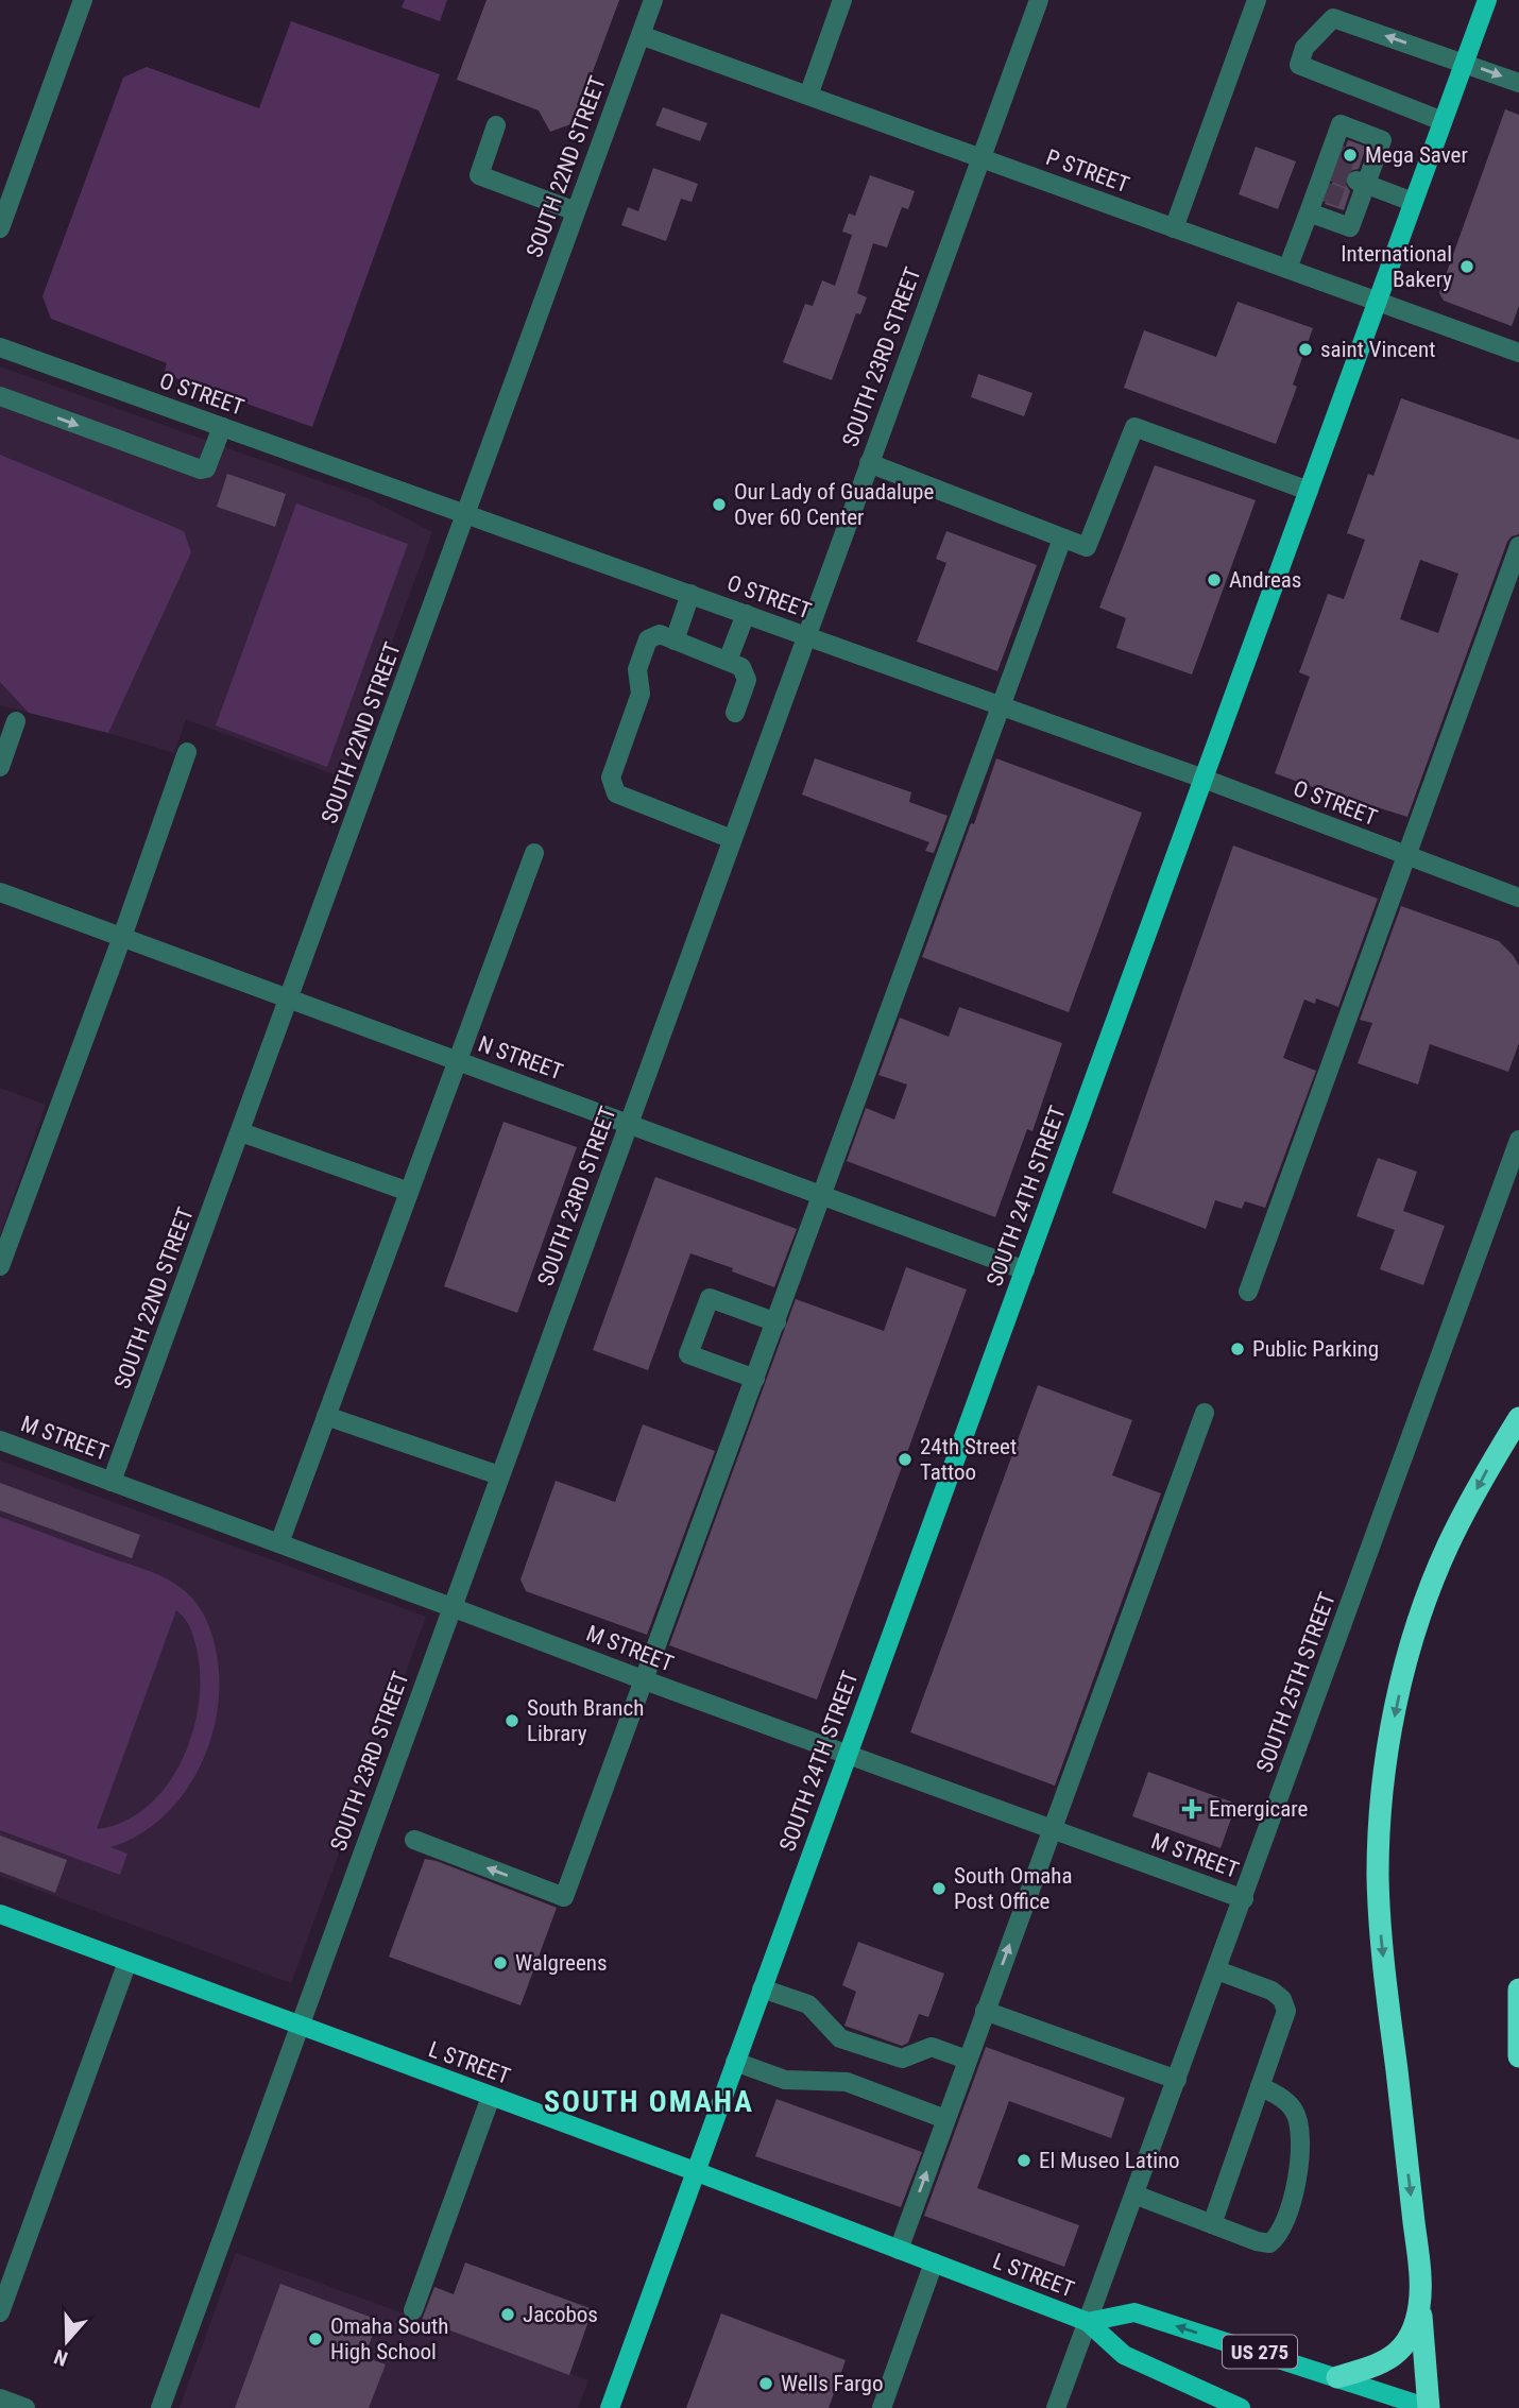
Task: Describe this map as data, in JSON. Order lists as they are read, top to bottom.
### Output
{
  "streets": {
    "main road": ["SOUTH 24TH STREET", "L STREET", "US 275"],
    "street": [
      "SOUTH 22ND STREET",
      "P STREET",
      "SOUTH 23RD STREET",
      "O STREET",
      "N STREET",
      "M STREET",
      "SOUTH 25TH STREET"
    ]
  },
  "crossings": [
    ["SOUTH 22ND STREET", "P STREET"],
    ["SOUTH 22ND STREET", "O STREET"],
    ["SOUTH 22ND STREET", "N STREET"],
    ["SOUTH 22ND STREET", "M STREET"],
    ["P STREET", "SOUTH 23RD STREET"],
    ["P STREET", "SOUTH 24TH STREET"],
    ["SOUTH 23RD STREET", "O STREET"],
    ["SOUTH 23RD STREET", "N STREET"],
    ["SOUTH 23RD STREET", "M STREET"],
    ["SOUTH 23RD STREET", "L STREET"],
    ["O STREET", "SOUTH 24TH STREET"],
    ["N STREET", "SOUTH 24TH STREET"],
    ["SOUTH 24TH STREET", "M STREET"],
    ["SOUTH 24TH STREET", "L STREET"],
    ["M STREET", "SOUTH 25TH STREET"],
    ["SOUTH 25TH STREET", "L STREET"]
  ],
  "districts": ["SOUTH OMAHA"],
  "places": {
    "other": [
      "Mega Saver",
      "International Bakery",
      "saint Vincent",
      "Our Lady of Guadalupe Over 60 Center",
      "Andreas",
      "Public Parking",
      "24th Street Tattoo",
      "South Branch Library",
      "South Omaha Post Office",
      "Walgreens",
      "El Museo Latino",
      "Jacobos",
      "Omaha South High School",
      "Wells Fargo"
    ],
    "health": ["Emergicare"]
  },
  "north": "bottom"
}
